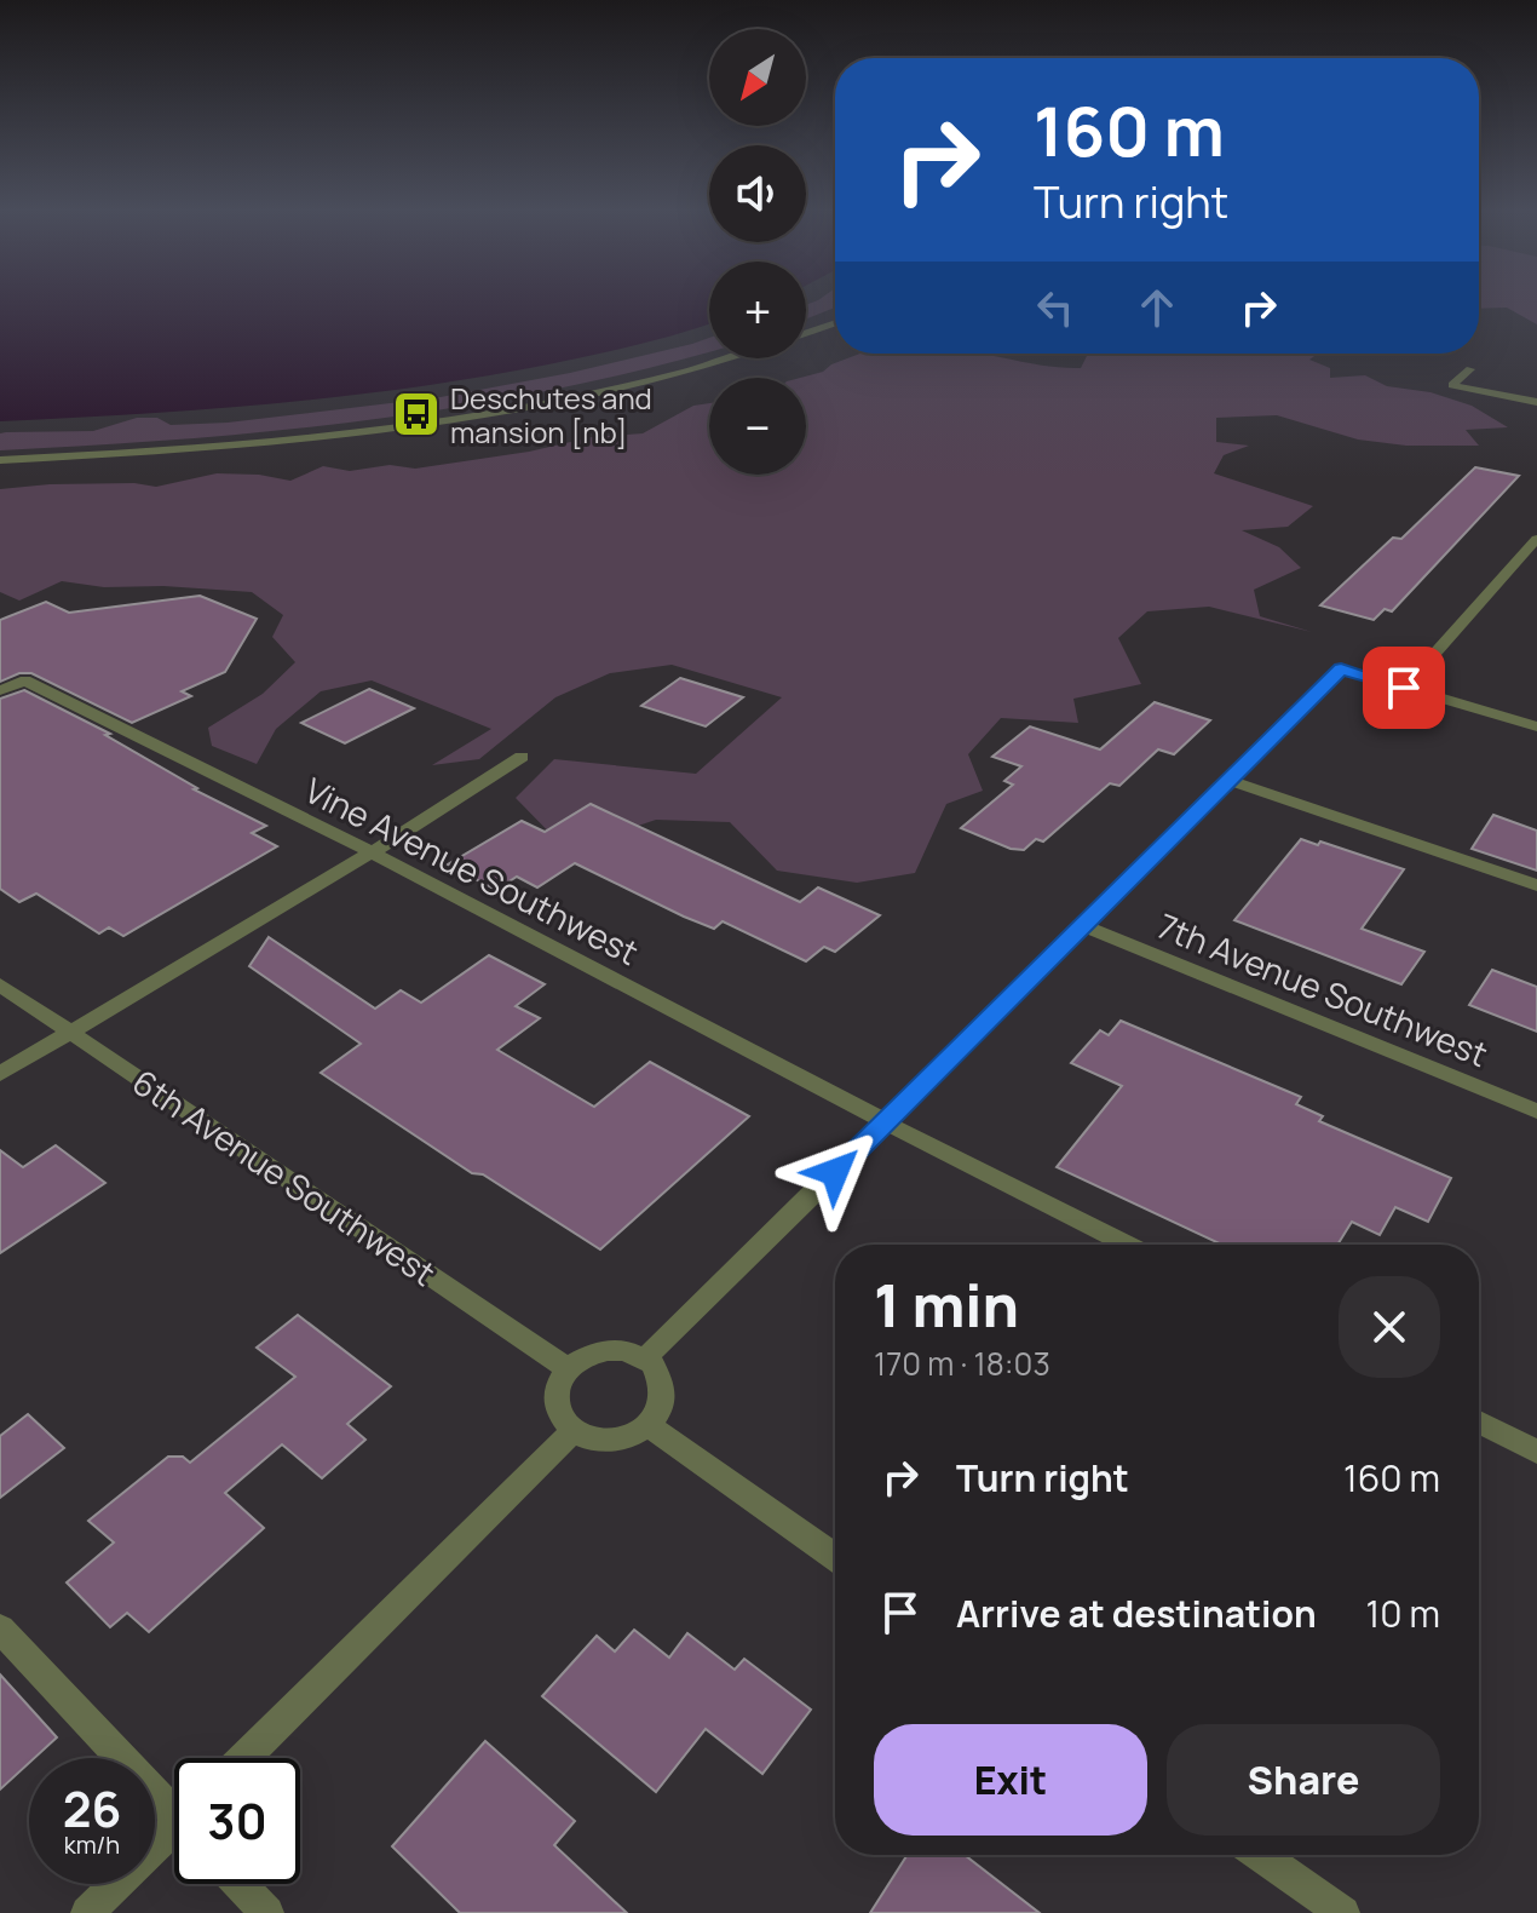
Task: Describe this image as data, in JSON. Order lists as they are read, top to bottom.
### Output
{
  "streets": {
    "street": ["Vine Avenue Southwest", "7th Avenue Southwest", "6th Avenue Southwest"]
  },
  "places": {
    "bus stop": ["Deschutes and mansion [nb]"]
  },
  "north": "bottom left",
  "page": {
    "map_buttons": ["+", "−"],
    "turn": ["160 m", "Turn right"],
    "heading": ["1 min", "170 m · 18:03"],
    "list": [
      {
        "name": "Turn right",
        "value": "160 m"
      },
      {
        "name": "Arrive at destination",
        "value": "10 m"
      }
    ],
    "buttons": ["Exit", "Share"],
    "speed": "26 km/h",
    "limit": "30"
  }
}
